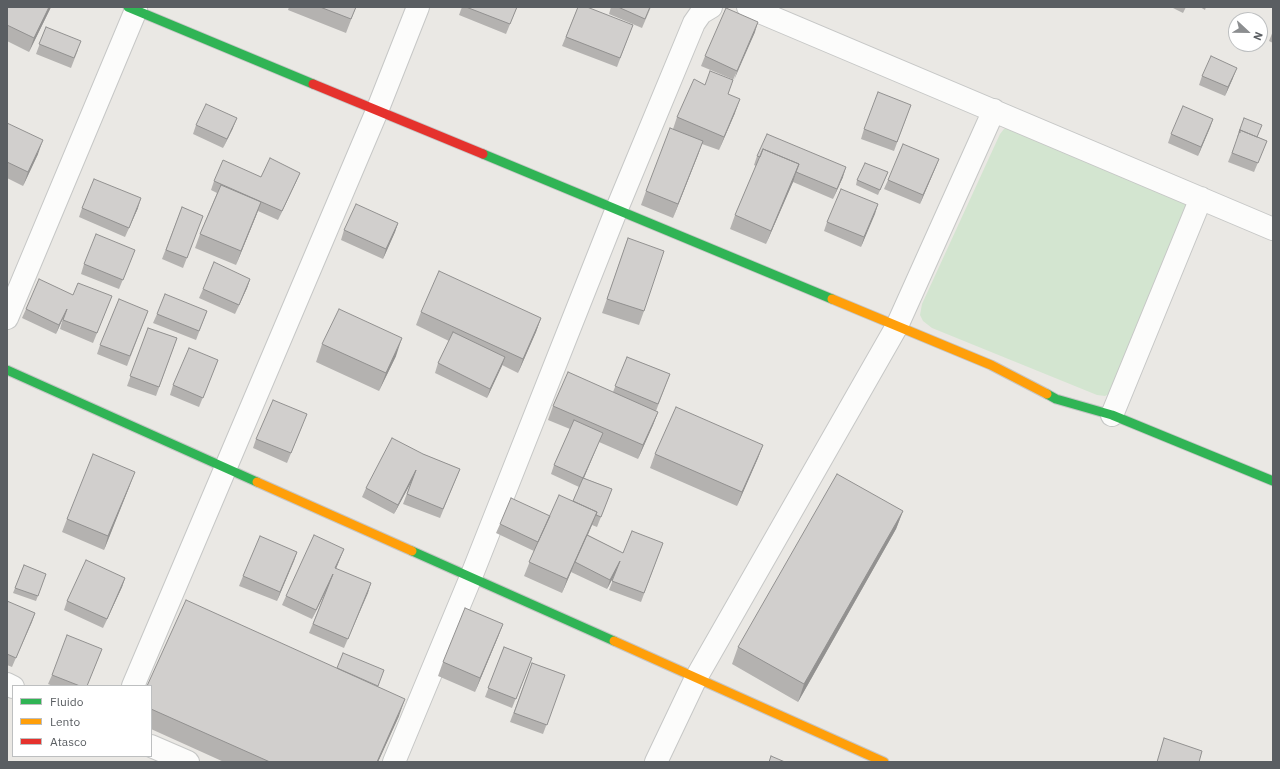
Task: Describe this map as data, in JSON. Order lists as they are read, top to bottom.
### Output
{
  "legend": ["Fluido", "Lento", "Atasco"],
  "north": "right"
}
